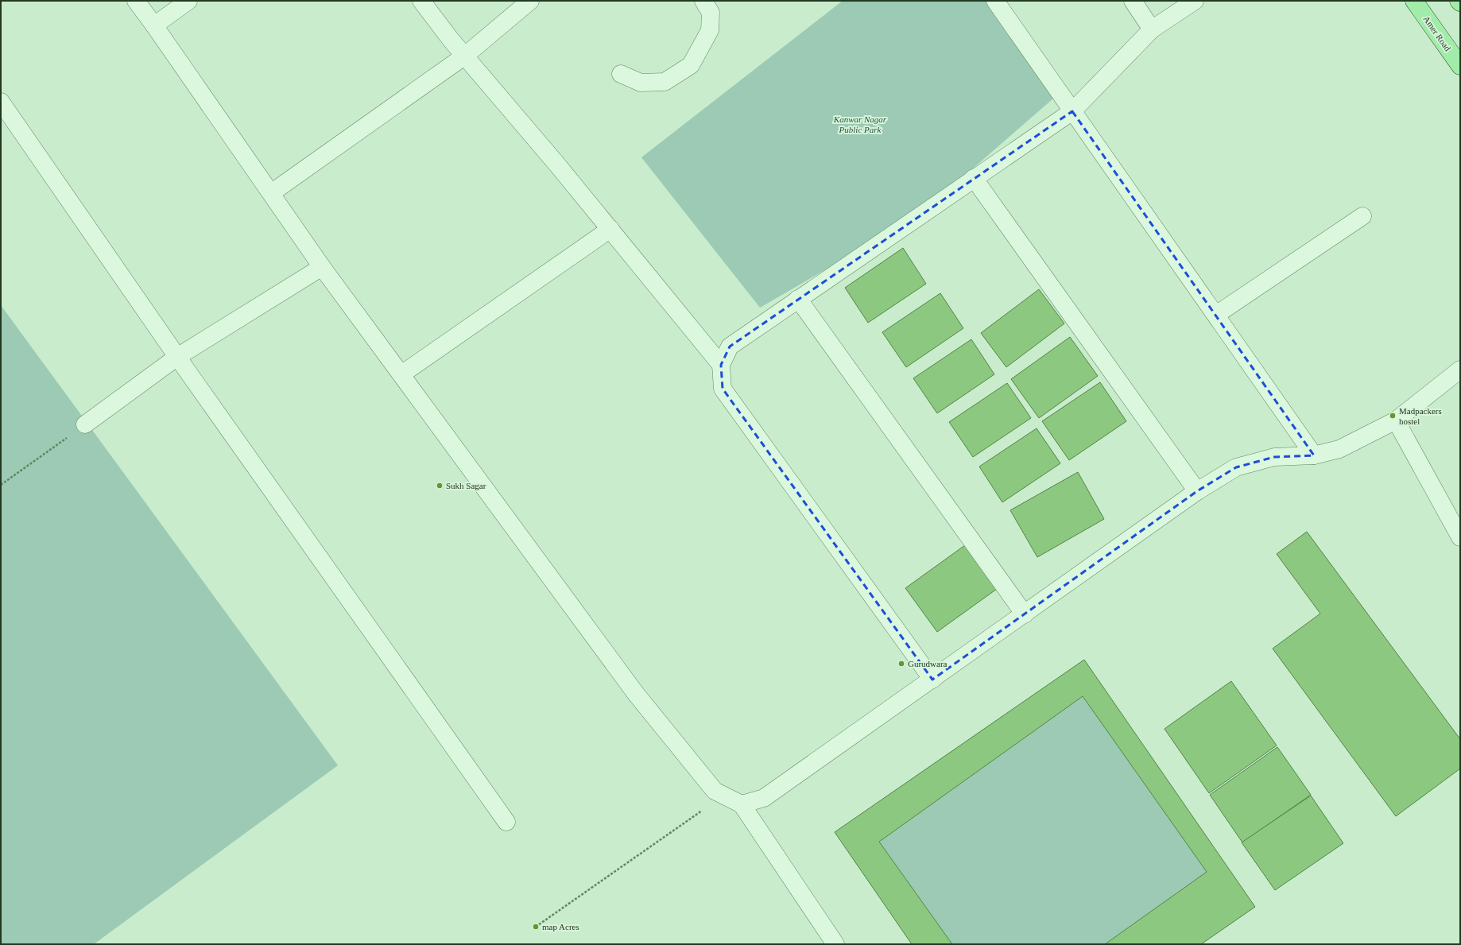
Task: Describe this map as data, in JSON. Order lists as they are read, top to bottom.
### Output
{
  "streets": {
    "main road": ["Amer Road"]
  },
  "parks": ["Kanwar Nagar Public Park"],
  "places": [
    "Madpackers hostel",
    "Sukh Sagar",
    "Gurudwara",
    "map Acres"
  ]
}
